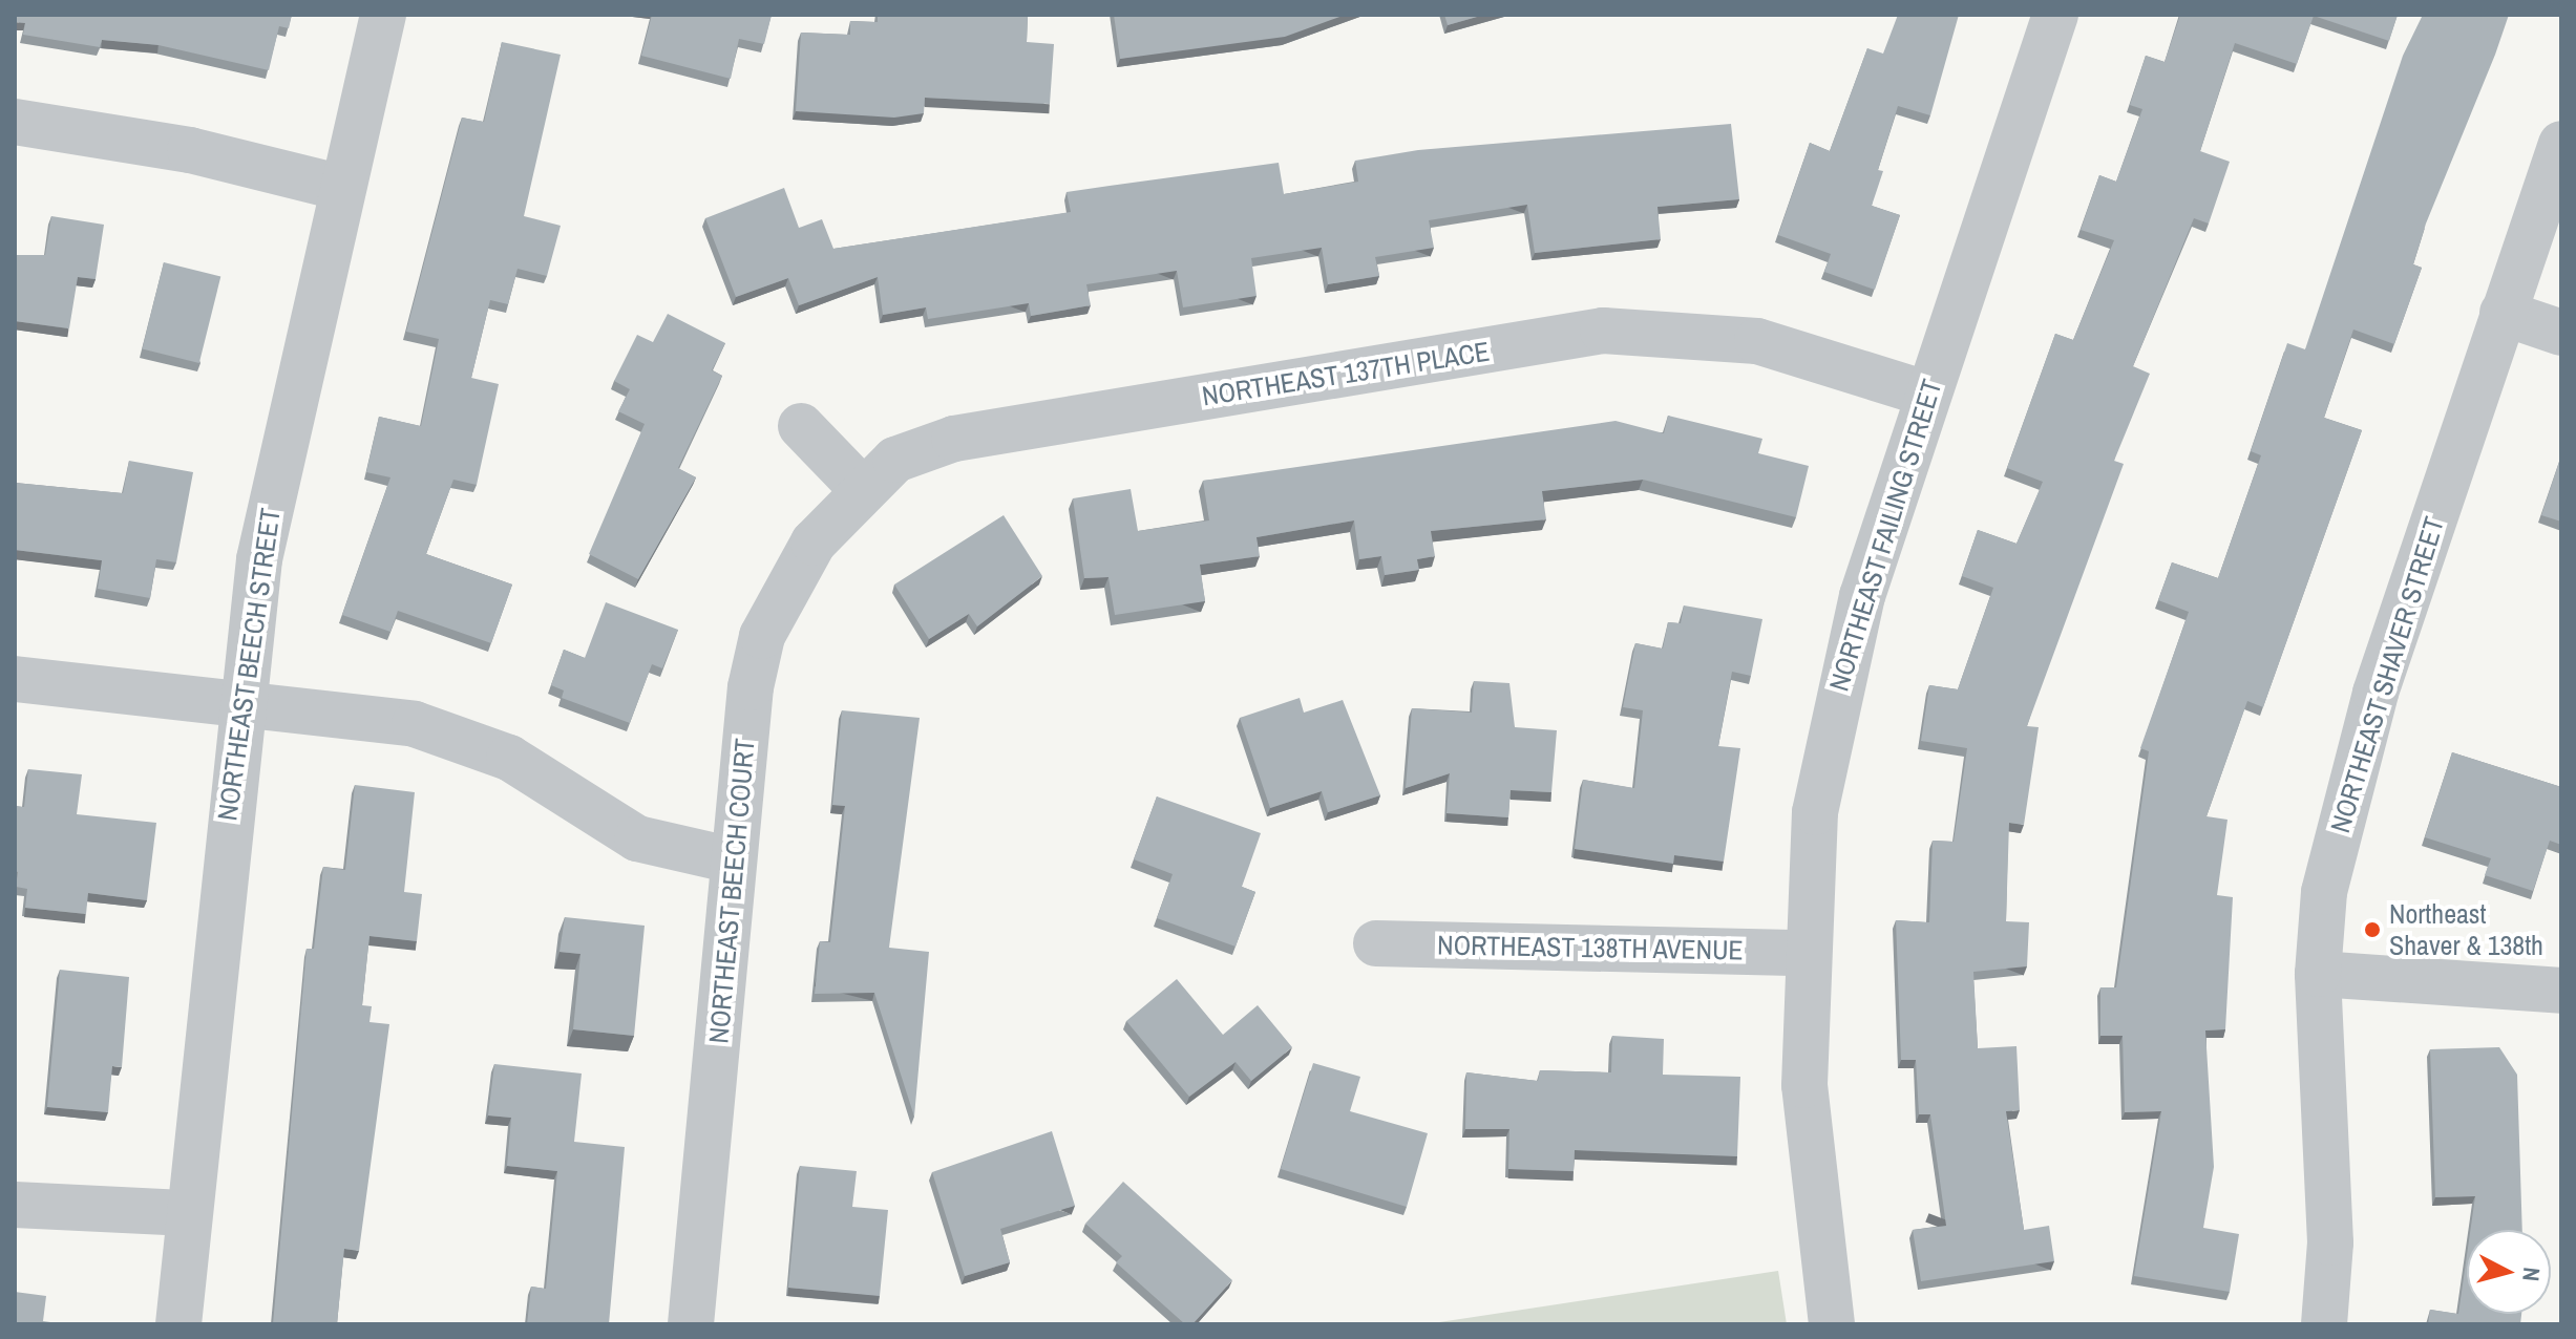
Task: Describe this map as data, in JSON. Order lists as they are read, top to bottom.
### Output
{
  "streets": {
    "street": [
      "NORTHEAST 137TH PLACE",
      "NORTHEAST FAILING STREET",
      "NORTHEAST BEECH STREET",
      "NORTHEAST SHAVER STREET",
      "NORTHEAST BEECH COURT",
      "NORTHEAST 138TH AVENUE"
    ]
  },
  "crossings": [
    ["NORTHEAST 137TH PLACE", "NORTHEAST FAILING STREET"],
    ["NORTHEAST 137TH PLACE", "NORTHEAST BEECH COURT"],
    ["NORTHEAST FAILING STREET", "NORTHEAST 138TH AVENUE"]
  ],
  "places": ["Northeast Shaver & 138th"],
  "north": "right"
}
